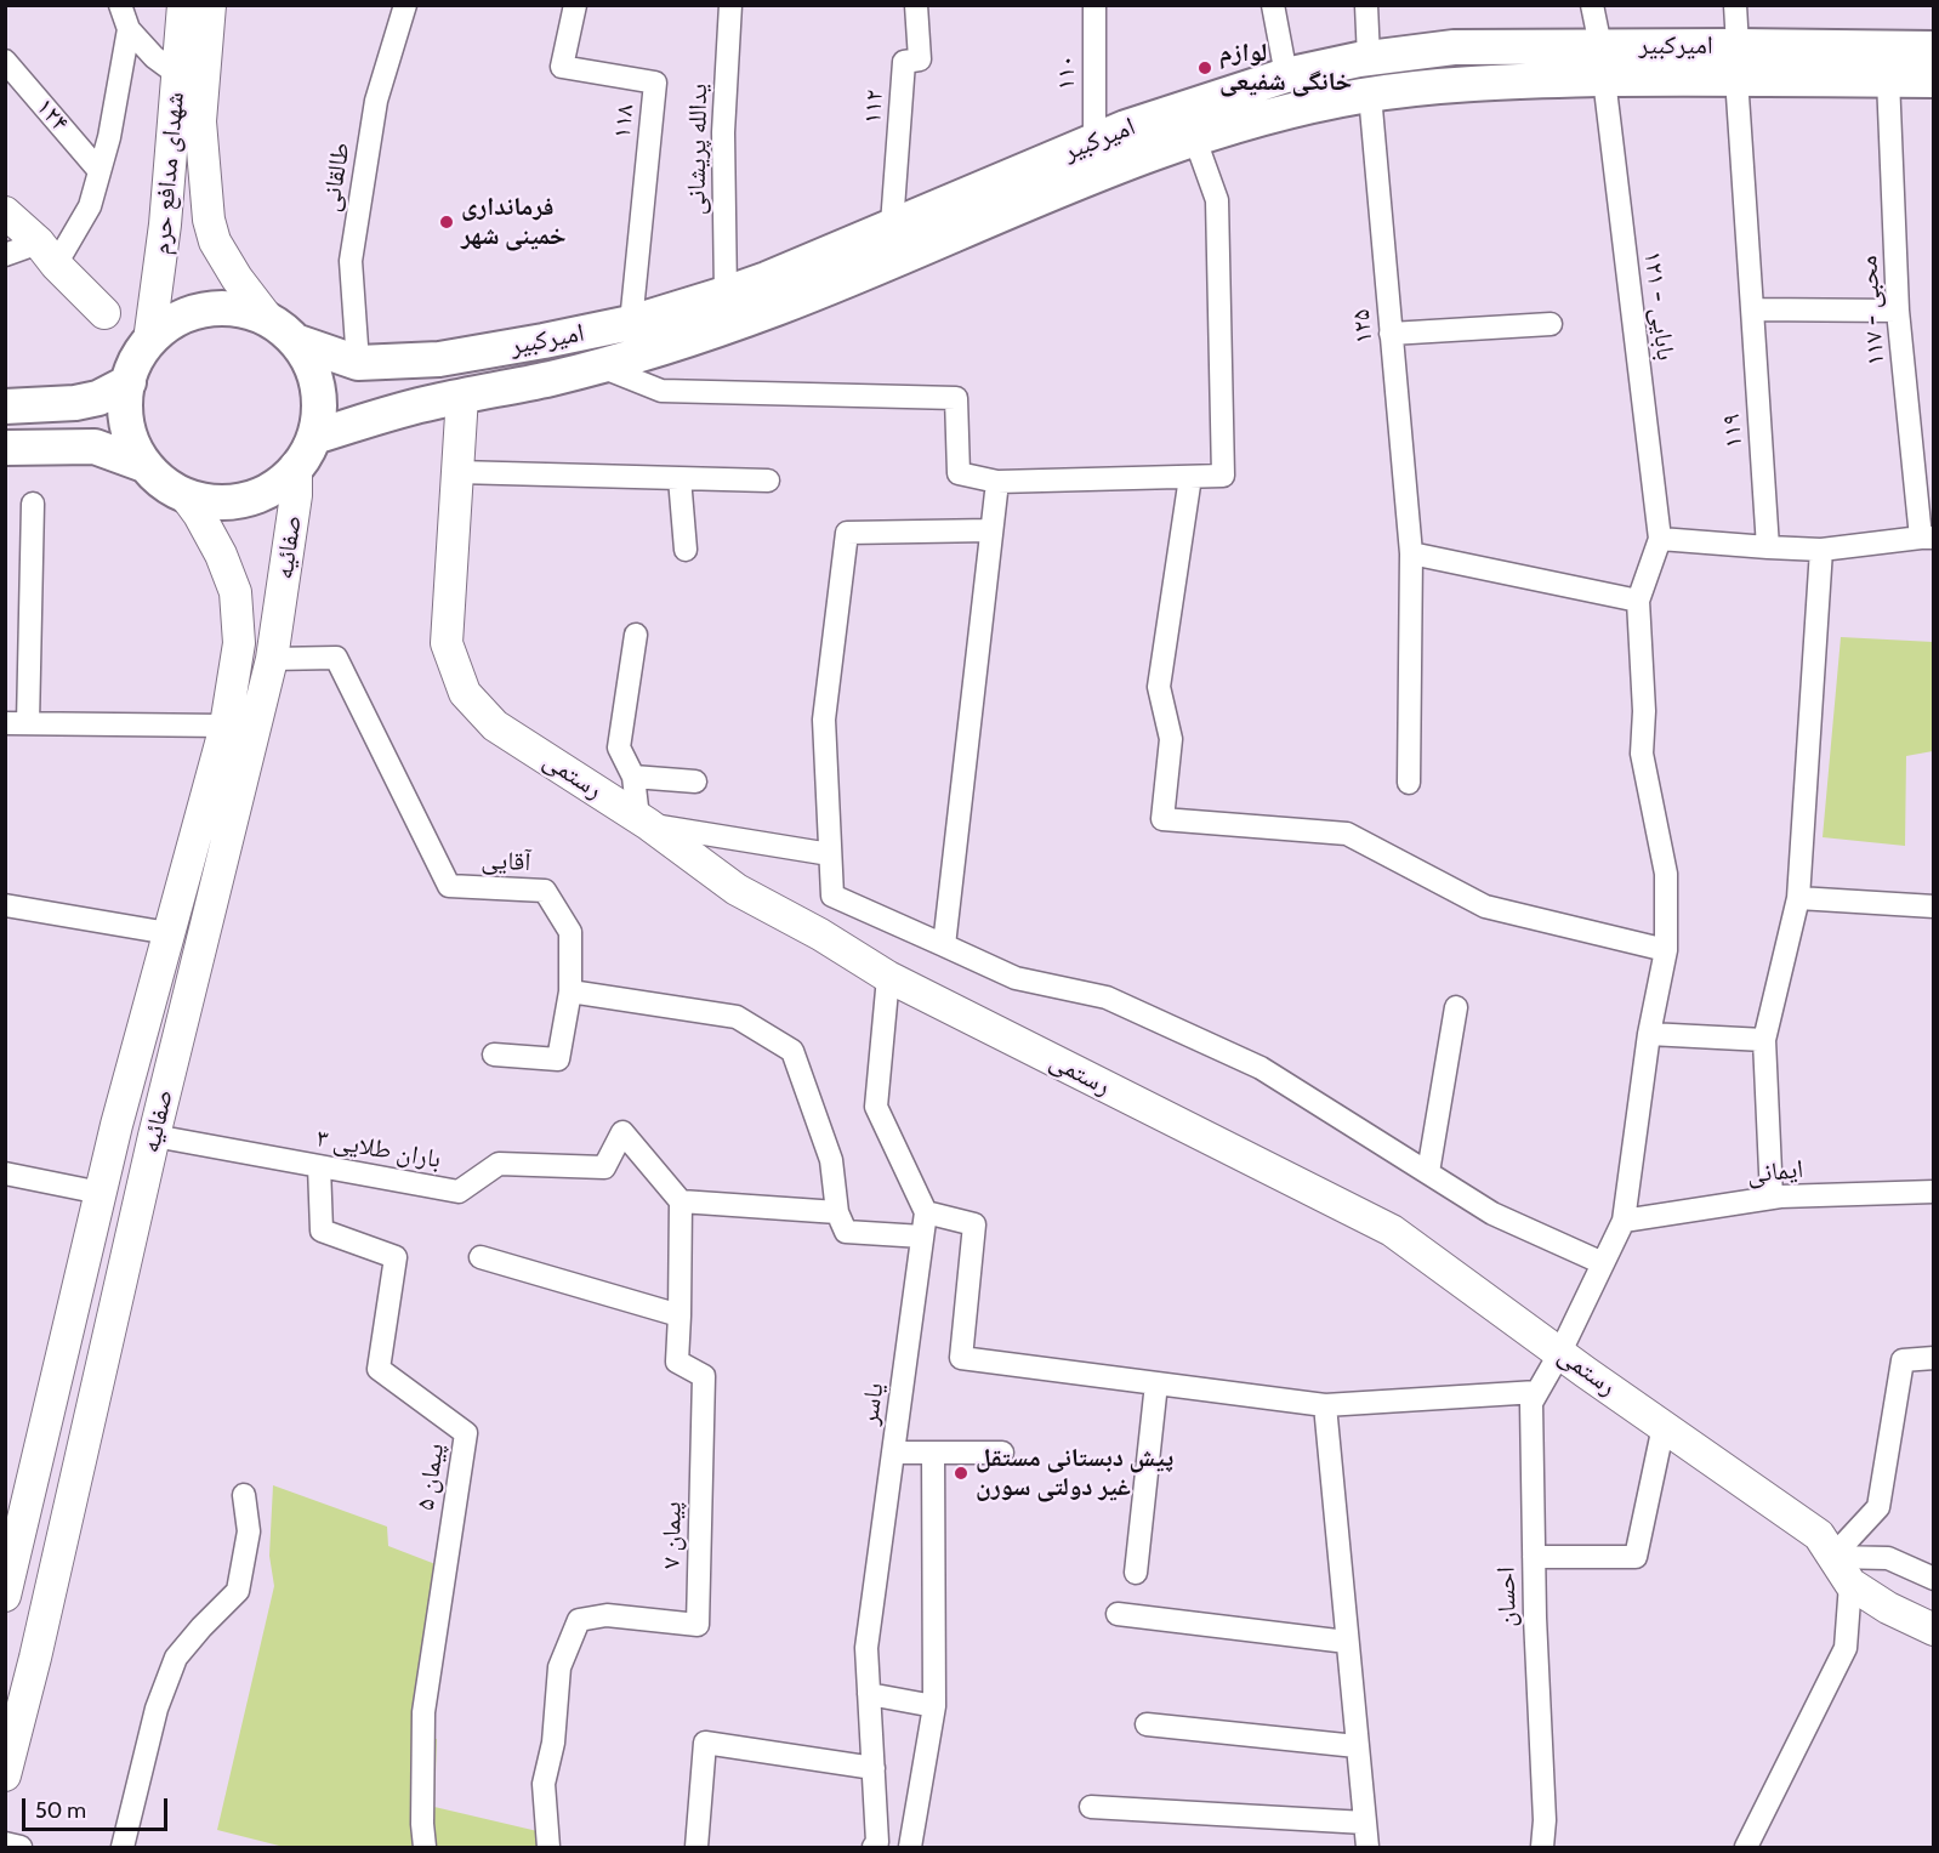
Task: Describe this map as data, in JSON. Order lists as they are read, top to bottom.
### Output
{
  "streets": {
    "main road": [
      "امیرکبیر",
      "شهدای مدافع حرم",
      "صفائیه",
      "رستمی"
    ],
    "street": [
      "۱۱۰",
      "۱۱۲",
      "۱۲۴",
      "۱۱۸",
      "یدالله پریشانی",
      "طالقانی",
      "بابایی - ۱۲۱",
      "محبی - ۱۱۷",
      "۱۲۵",
      "۱۱۹",
      "آقایی",
      "باران طلایی ۳",
      "ایمانی",
      "یاسر",
      "پیمان ۵",
      "پیمان ۷",
      "احسان"
    ]
  },
  "crossings": [
    ["امیرکبیر", "۱۱۰"],
    ["امیرکبیر", "۱۱۲"],
    ["امیرکبیر", "۱۱۸"],
    ["امیرکبیر", "یدالله پریشانی"],
    ["امیرکبیر", "شهدای مدافع حرم"],
    ["امیرکبیر", "طالقانی"],
    ["امیرکبیر", "بابایی - ۱۲۱"],
    ["امیرکبیر", "محبی - ۱۱۷"],
    ["امیرکبیر", "۱۲۵"],
    ["امیرکبیر", "۱۱۹"],
    ["امیرکبیر", "صفائیه"],
    ["امیرکبیر", "رستمی"],
    ["شهدای مدافع حرم", "صفائیه"],
    ["صفائیه", "آقایی"],
    ["صفائیه", "باران طلایی ۳"],
    ["رستمی", "احسان"],
    ["باران طلایی ۳", "پیمان ۵"],
    ["ایمانی", "احسان"]
  ],
  "places": ["لوازم خانگی شفیعی", "فرمانداری خمینی شهر", "پیش دبستانی مستقل غیر دولتی سورن"],
  "scale_bar": "50 m"
}
